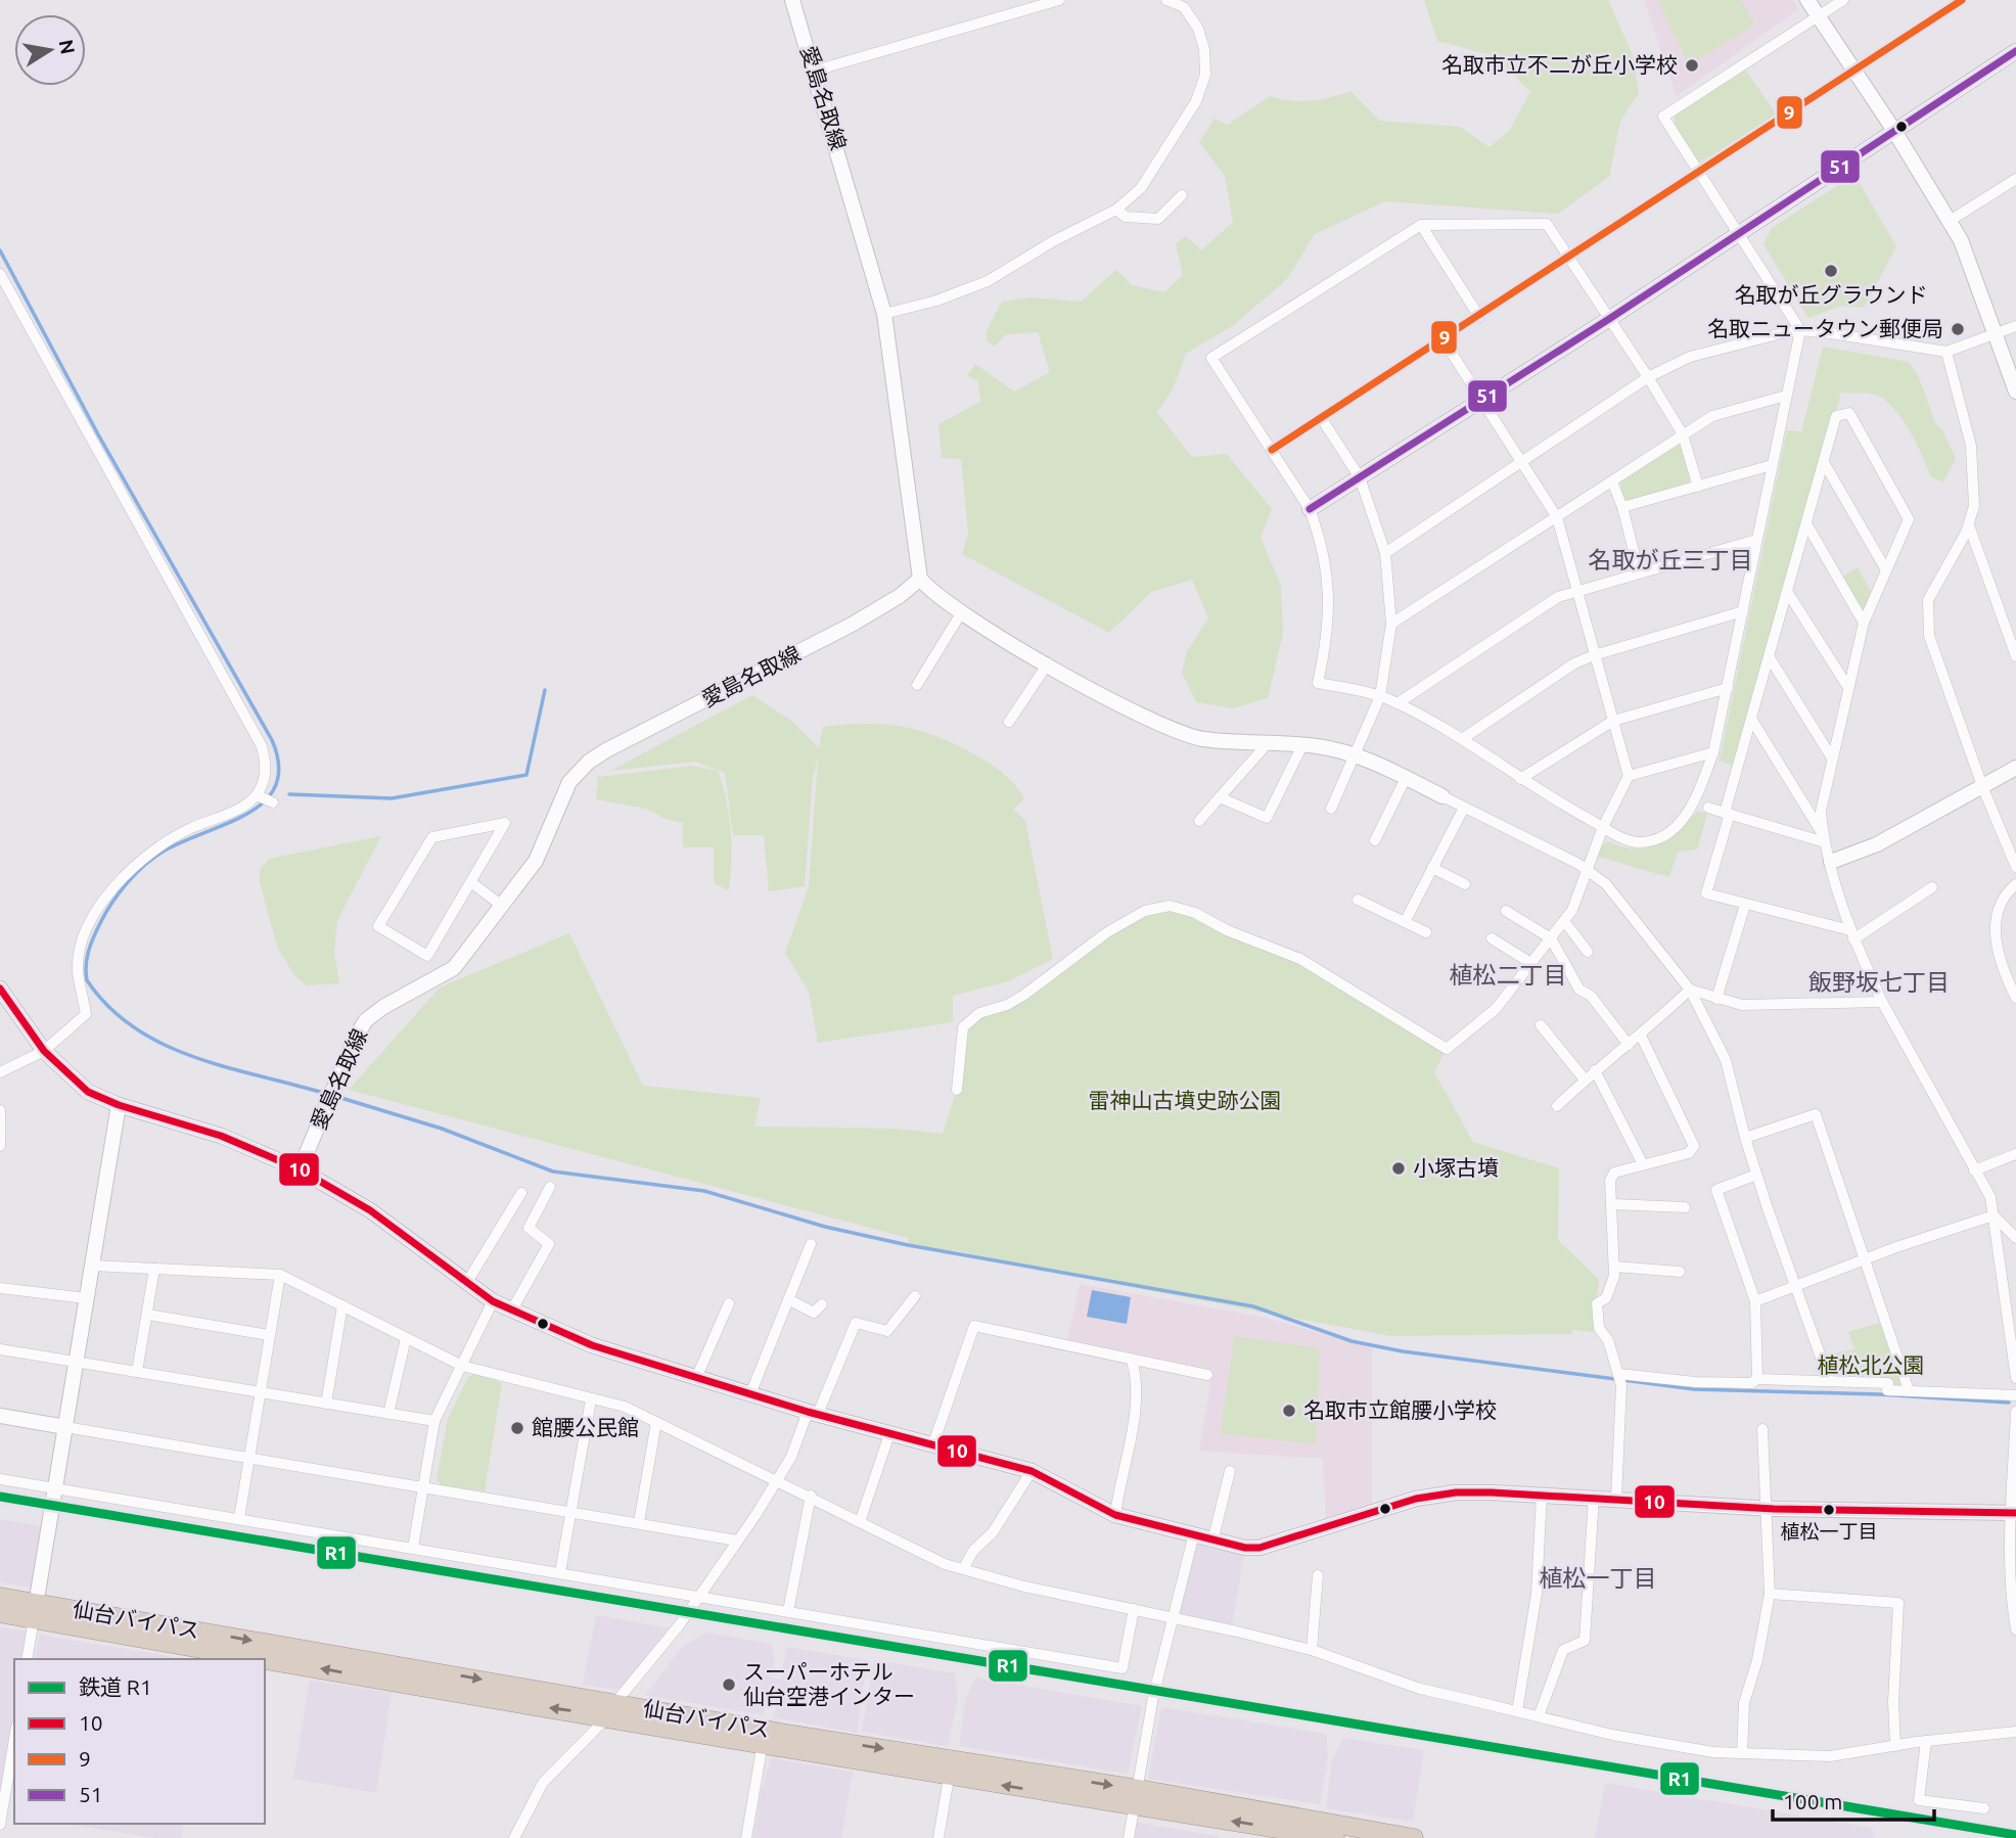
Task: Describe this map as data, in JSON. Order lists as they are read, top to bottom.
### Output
{
  "streets": {
    "highway": ["仙台バイパス"],
    "main road": ["愛島名取線"]
  },
  "districts": [
    "名取が丘三丁目",
    "植松二丁目",
    "飯野坂七丁目",
    "植松一丁目"
  ],
  "parks": ["雷神山古墳史跡公園", "植松北公園"],
  "places": [
    "名取市立不二が丘小学校",
    "名取が丘グラウンド",
    "名取ニュータウン郵便局",
    "小塚古墳",
    "名取市立館腰小学校",
    "館腰公民館",
    "植松一丁目",
    "スーパーホテル 仙台空港インター"
  ],
  "lines": [
    "transit line 9",
    "transit line 51",
    "transit line 10",
    "rail line R1"
  ],
  "legend": [
    "鉄道 R1",
    "10",
    "9",
    "51"
  ],
  "scale_bar": "100 m",
  "north": "right"
}
